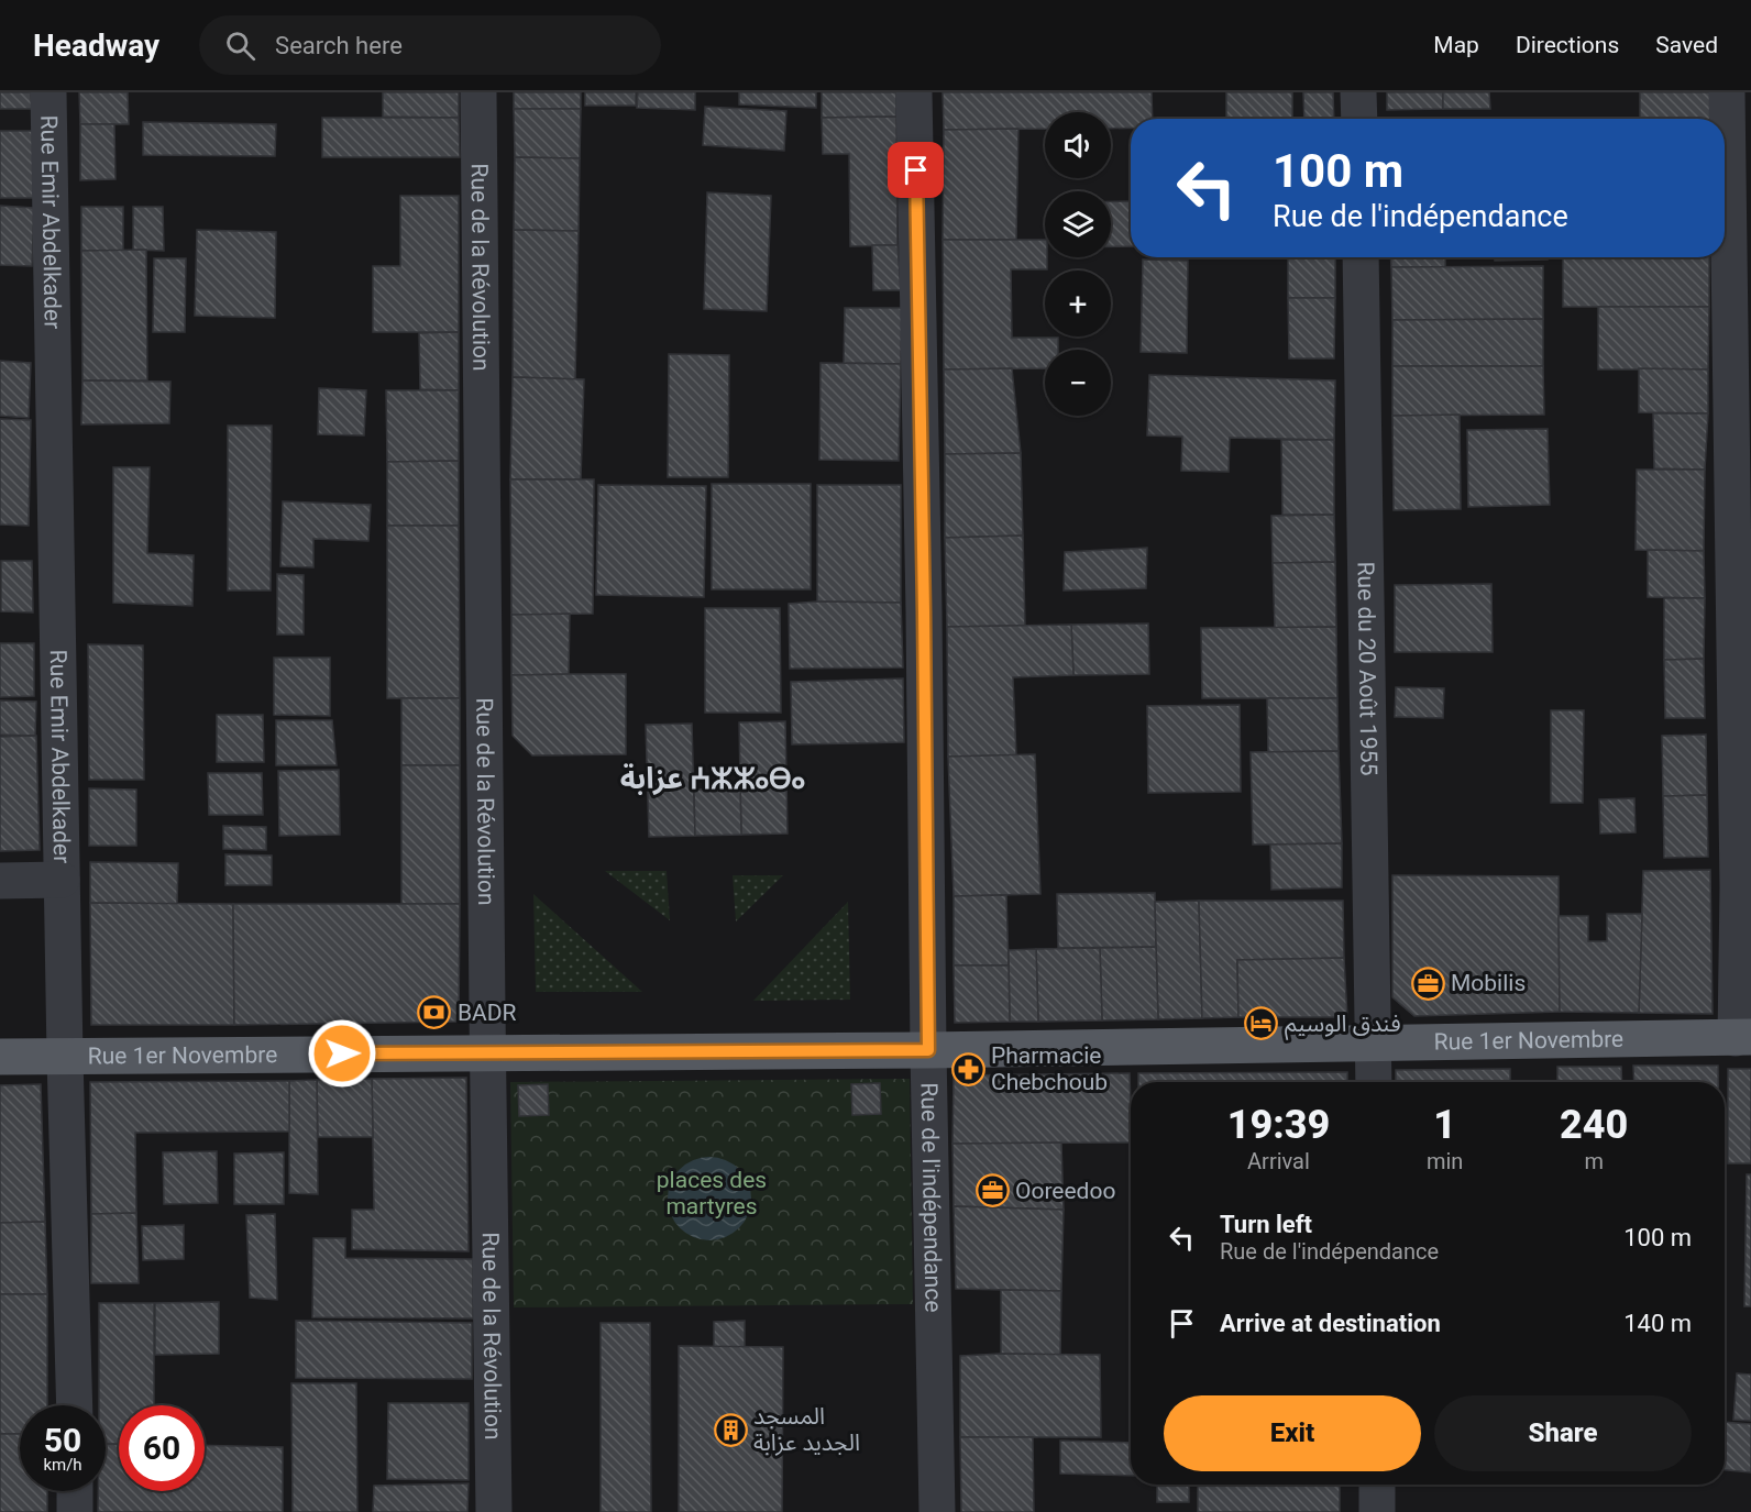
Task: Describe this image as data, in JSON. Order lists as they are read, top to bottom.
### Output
{
  "streets": {
    "main road": ["Rue 1er Novembre"],
    "street": [
      "Rue Emir Abdelkader",
      "Rue de la Révolution",
      "Rue du 20 Août 1955",
      "Rue de l'indépendance"
    ]
  },
  "crossings": [
    ["Rue Emir Abdelkader", "Rue 1er Novembre"],
    ["Rue de la Révolution", "Rue 1er Novembre"],
    ["Rue du 20 Août 1955", "Rue 1er Novembre"],
    ["Rue 1er Novembre", "Rue de l'indépendance"]
  ],
  "districts": ["عزابة ⵄⵣⵣⴰⴱⴰ"],
  "parks": ["places des martyres"],
  "places": {
    "office": ["Mobilis", "Ooreedoo"],
    "bank": ["BADR"],
    "hotel": ["فندق الوسيم"],
    "pharmacy": ["Pharmacie Chebchoub"],
    "building": ["المسجد الجديد عزابة"]
  },
  "page": {
    "header": "Headway",
    "search": "Search here",
    "nav": ["Map", "Directions", "Saved"],
    "map_buttons": ["+", "−"],
    "turn": ["100 m", "Rue de l'indépendance"],
    "eta": [
      "19:39",
      "Arrival",
      "1",
      "min",
      "240",
      "m"
    ],
    "list": [
      {
        "name": "Turn left",
        "note": "Rue de l'indépendance",
        "value": "100 m"
      },
      {
        "name": "Arrive at destination",
        "value": "140 m"
      }
    ],
    "buttons": ["Exit", "Share"],
    "speed": "50 km/h",
    "limit": "60"
  }
}
